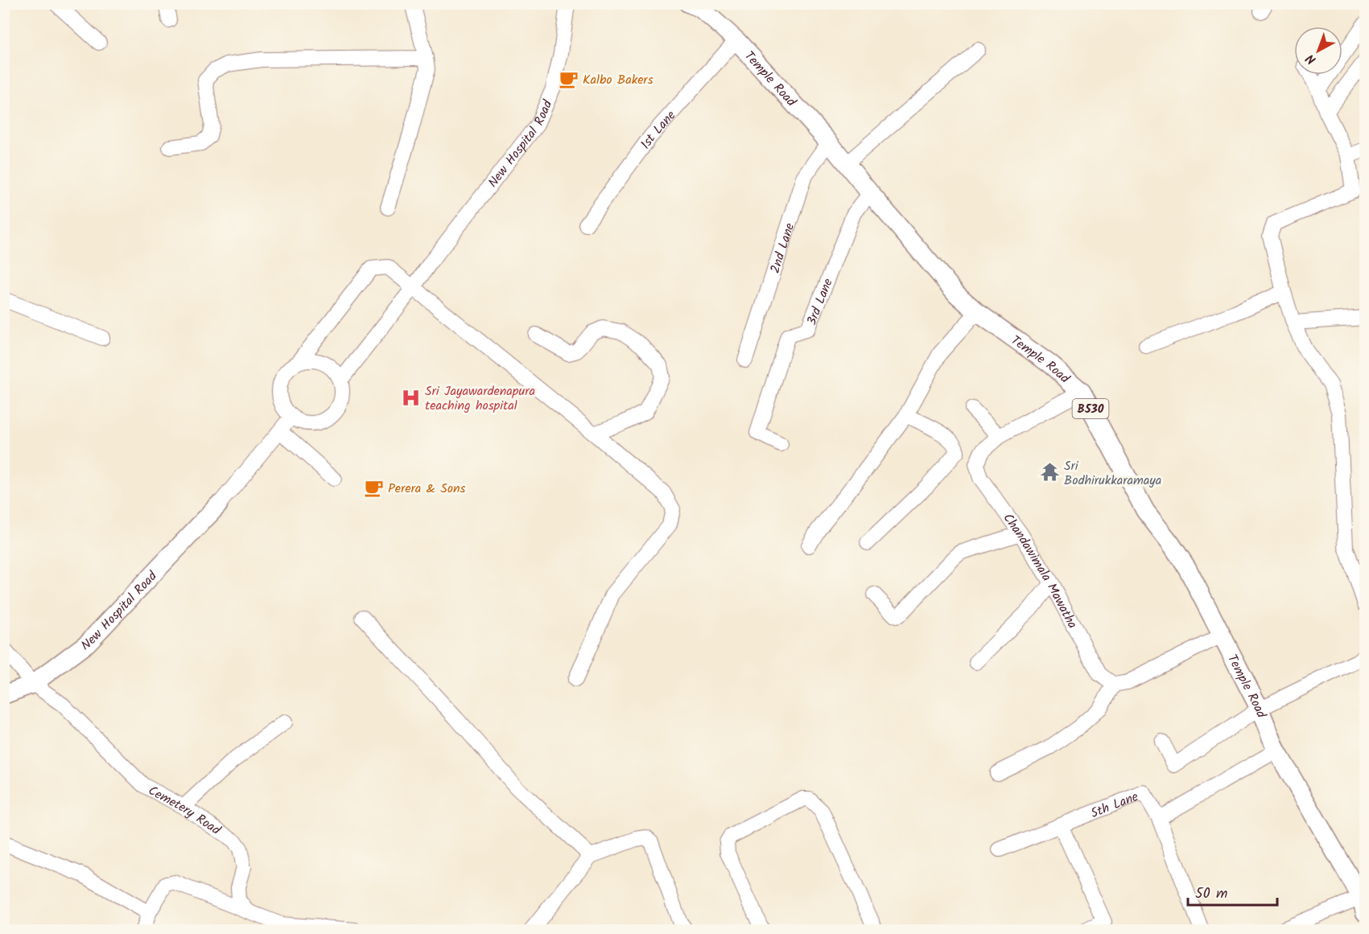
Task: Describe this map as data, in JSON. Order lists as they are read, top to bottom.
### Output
{
  "streets": {
    "main road": ["Temple Road", "New Hospital Road", "B530"],
    "street": [
      "1st Lane",
      "2nd Lane",
      "3rd Lane",
      "Chandawimala Mawatha",
      "5th Lane",
      "Cemetery Road"
    ]
  },
  "crossings": [
    ["Temple Road", "1st Lane"],
    ["Temple Road", "2nd Lane"],
    ["Temple Road", "3rd Lane"],
    ["Temple Road", "Chandawimala Mawatha"],
    ["New Hospital Road", "Cemetery Road"]
  ],
  "places": {
    "cafe": ["Kalbo Bakers", "Perera & Sons"],
    "hospital": ["Sri Jayawardenapura teaching hospital"],
    "temple": ["Sri Bodhirukkaramaya"]
  },
  "scale_bar": "50 m",
  "north": "bottom left"
}
